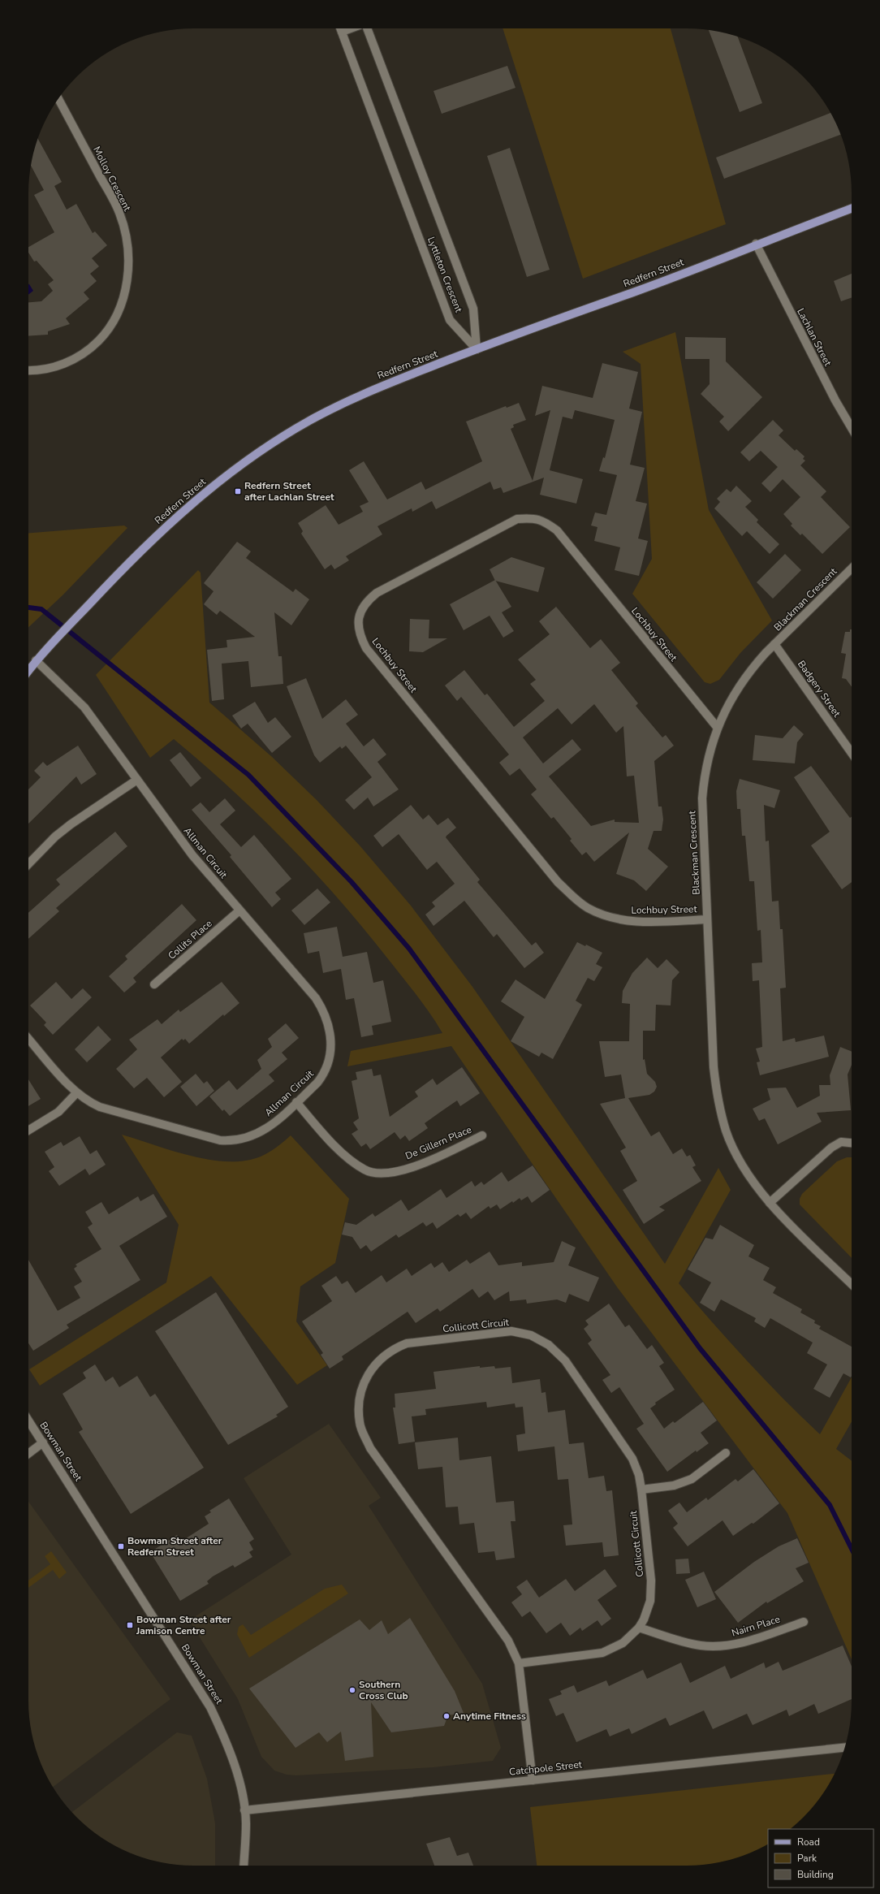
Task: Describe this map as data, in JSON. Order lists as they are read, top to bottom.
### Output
{
  "streets": {
    "main road": ["Redfern Street"],
    "street": [
      "Molloy Crescent",
      "Lyttleton Crescent",
      "Lachlan Street",
      "Blackman Crescent",
      "Lochbuy Street",
      "Badgery Street",
      "Allman Circuit",
      "Collits Place",
      "De Gillern Place",
      "Collicott Circuit",
      "Bowman Street",
      "Nairn Place",
      "Catchpole Street"
    ]
  },
  "crossings": [
    ["Redfern Street", "Lyttleton Crescent"],
    ["Redfern Street", "Lachlan Street"],
    ["Redfern Street", "Allman Circuit"],
    ["Blackman Crescent", "Lochbuy Street"],
    ["Blackman Crescent", "Badgery Street"],
    ["Allman Circuit", "Collits Place"],
    ["Allman Circuit", "De Gillern Place"],
    ["Collicott Circuit", "Nairn Place"],
    ["Collicott Circuit", "Catchpole Street"],
    ["Bowman Street", "Catchpole Street"]
  ],
  "places": {
    "transit": ["Redfern Street after Lachlan Street", "Bowman Street after Redfern Street", "Bowman Street after Jamison Centre"],
    "other": ["Southern Cross Club", "Anytime Fitness"]
  },
  "legend": ["Road", "Park", "Building"]
}
